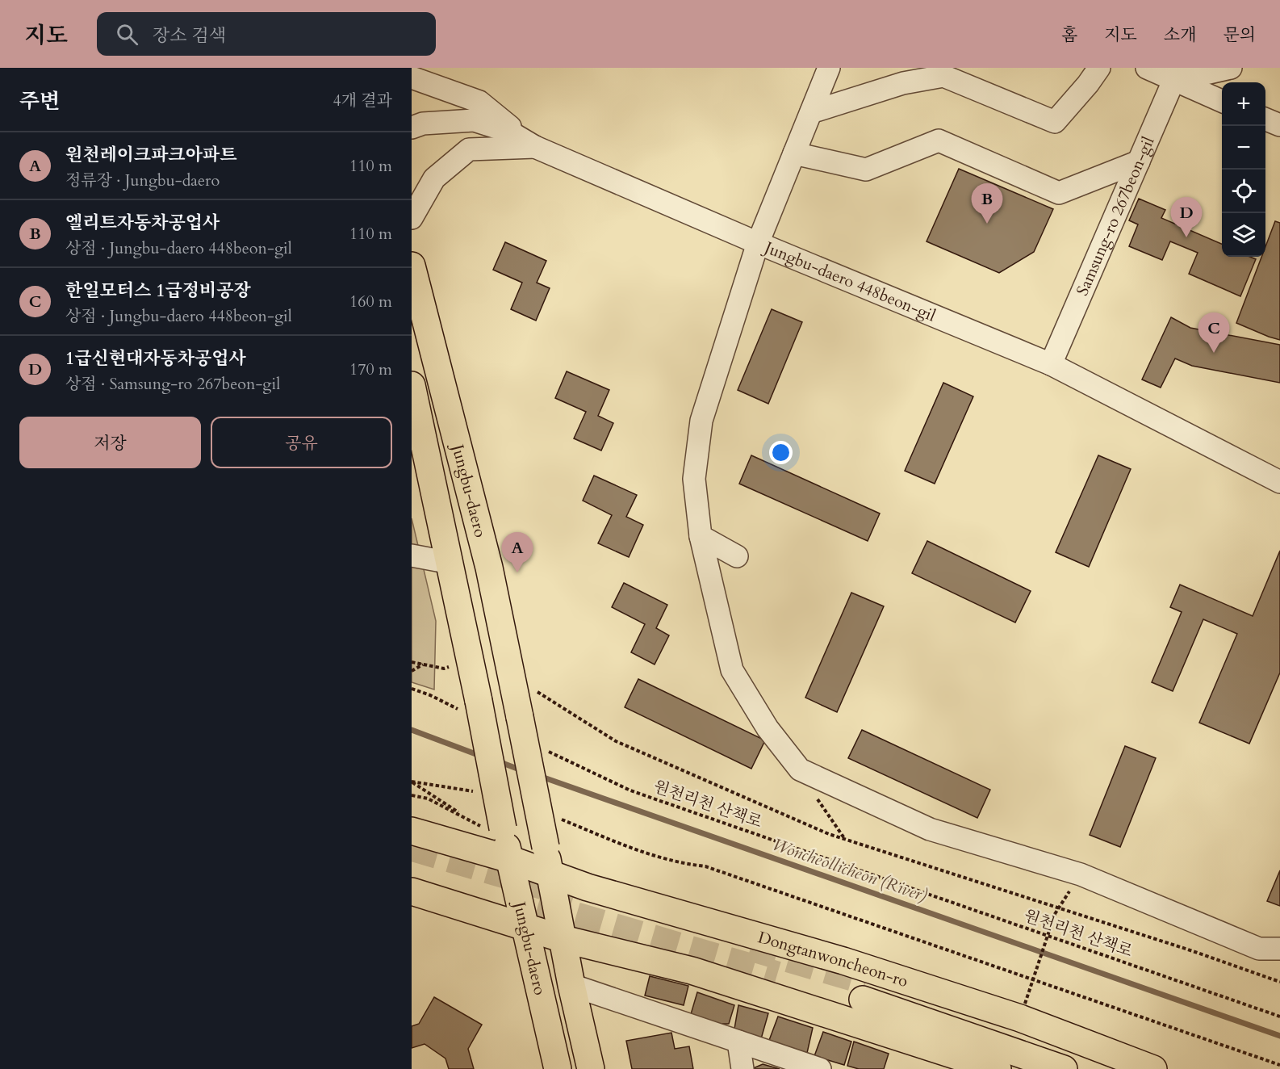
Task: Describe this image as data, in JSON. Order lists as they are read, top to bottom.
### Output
{
  "streets": {
    "main road": ["Jungbu-daero", "Dongtanwoncheon-ro"],
    "street": ["Samsung-ro 267beon-gil", "Jungbu-daero 448beon-gil"],
    "path": ["원천리천 산책로"]
  },
  "crossings": [
    ["Samsung-ro 267beon-gil", "Jungbu-daero 448beon-gil"],
    ["Jungbu-daero", "Dongtanwoncheon-ro"]
  ],
  "water": ["Woncheollicheon (River)"],
  "page": {
    "header": "지도",
    "search": "장소 검색",
    "nav": [
      "홈",
      "지도",
      "소개",
      "문의"
    ],
    "heading": ["주변", "4개 결과"],
    "map_buttons": ["+", "−"],
    "list": [
      {
        "mark": "A",
        "name": "원천레이크파크아파트",
        "note": "정류장 · Jungbu-daero",
        "value": "110 m"
      },
      {
        "mark": "B",
        "name": "엘리트자동차공업사",
        "note": "상점 · Jungbu-daero 448beon-gil",
        "value": "110 m"
      },
      {
        "mark": "C",
        "name": "한일모터스 1급정비공장",
        "note": "상점 · Jungbu-daero 448beon-gil",
        "value": "160 m"
      },
      {
        "mark": "D",
        "name": "1급신현대자동차공업사",
        "note": "상점 · Samsung-ro 267beon-gil",
        "value": "170 m"
      }
    ],
    "pins": [
      "B",
      "D",
      "C",
      "A"
    ],
    "buttons": ["저장", "공유"]
  }
}
